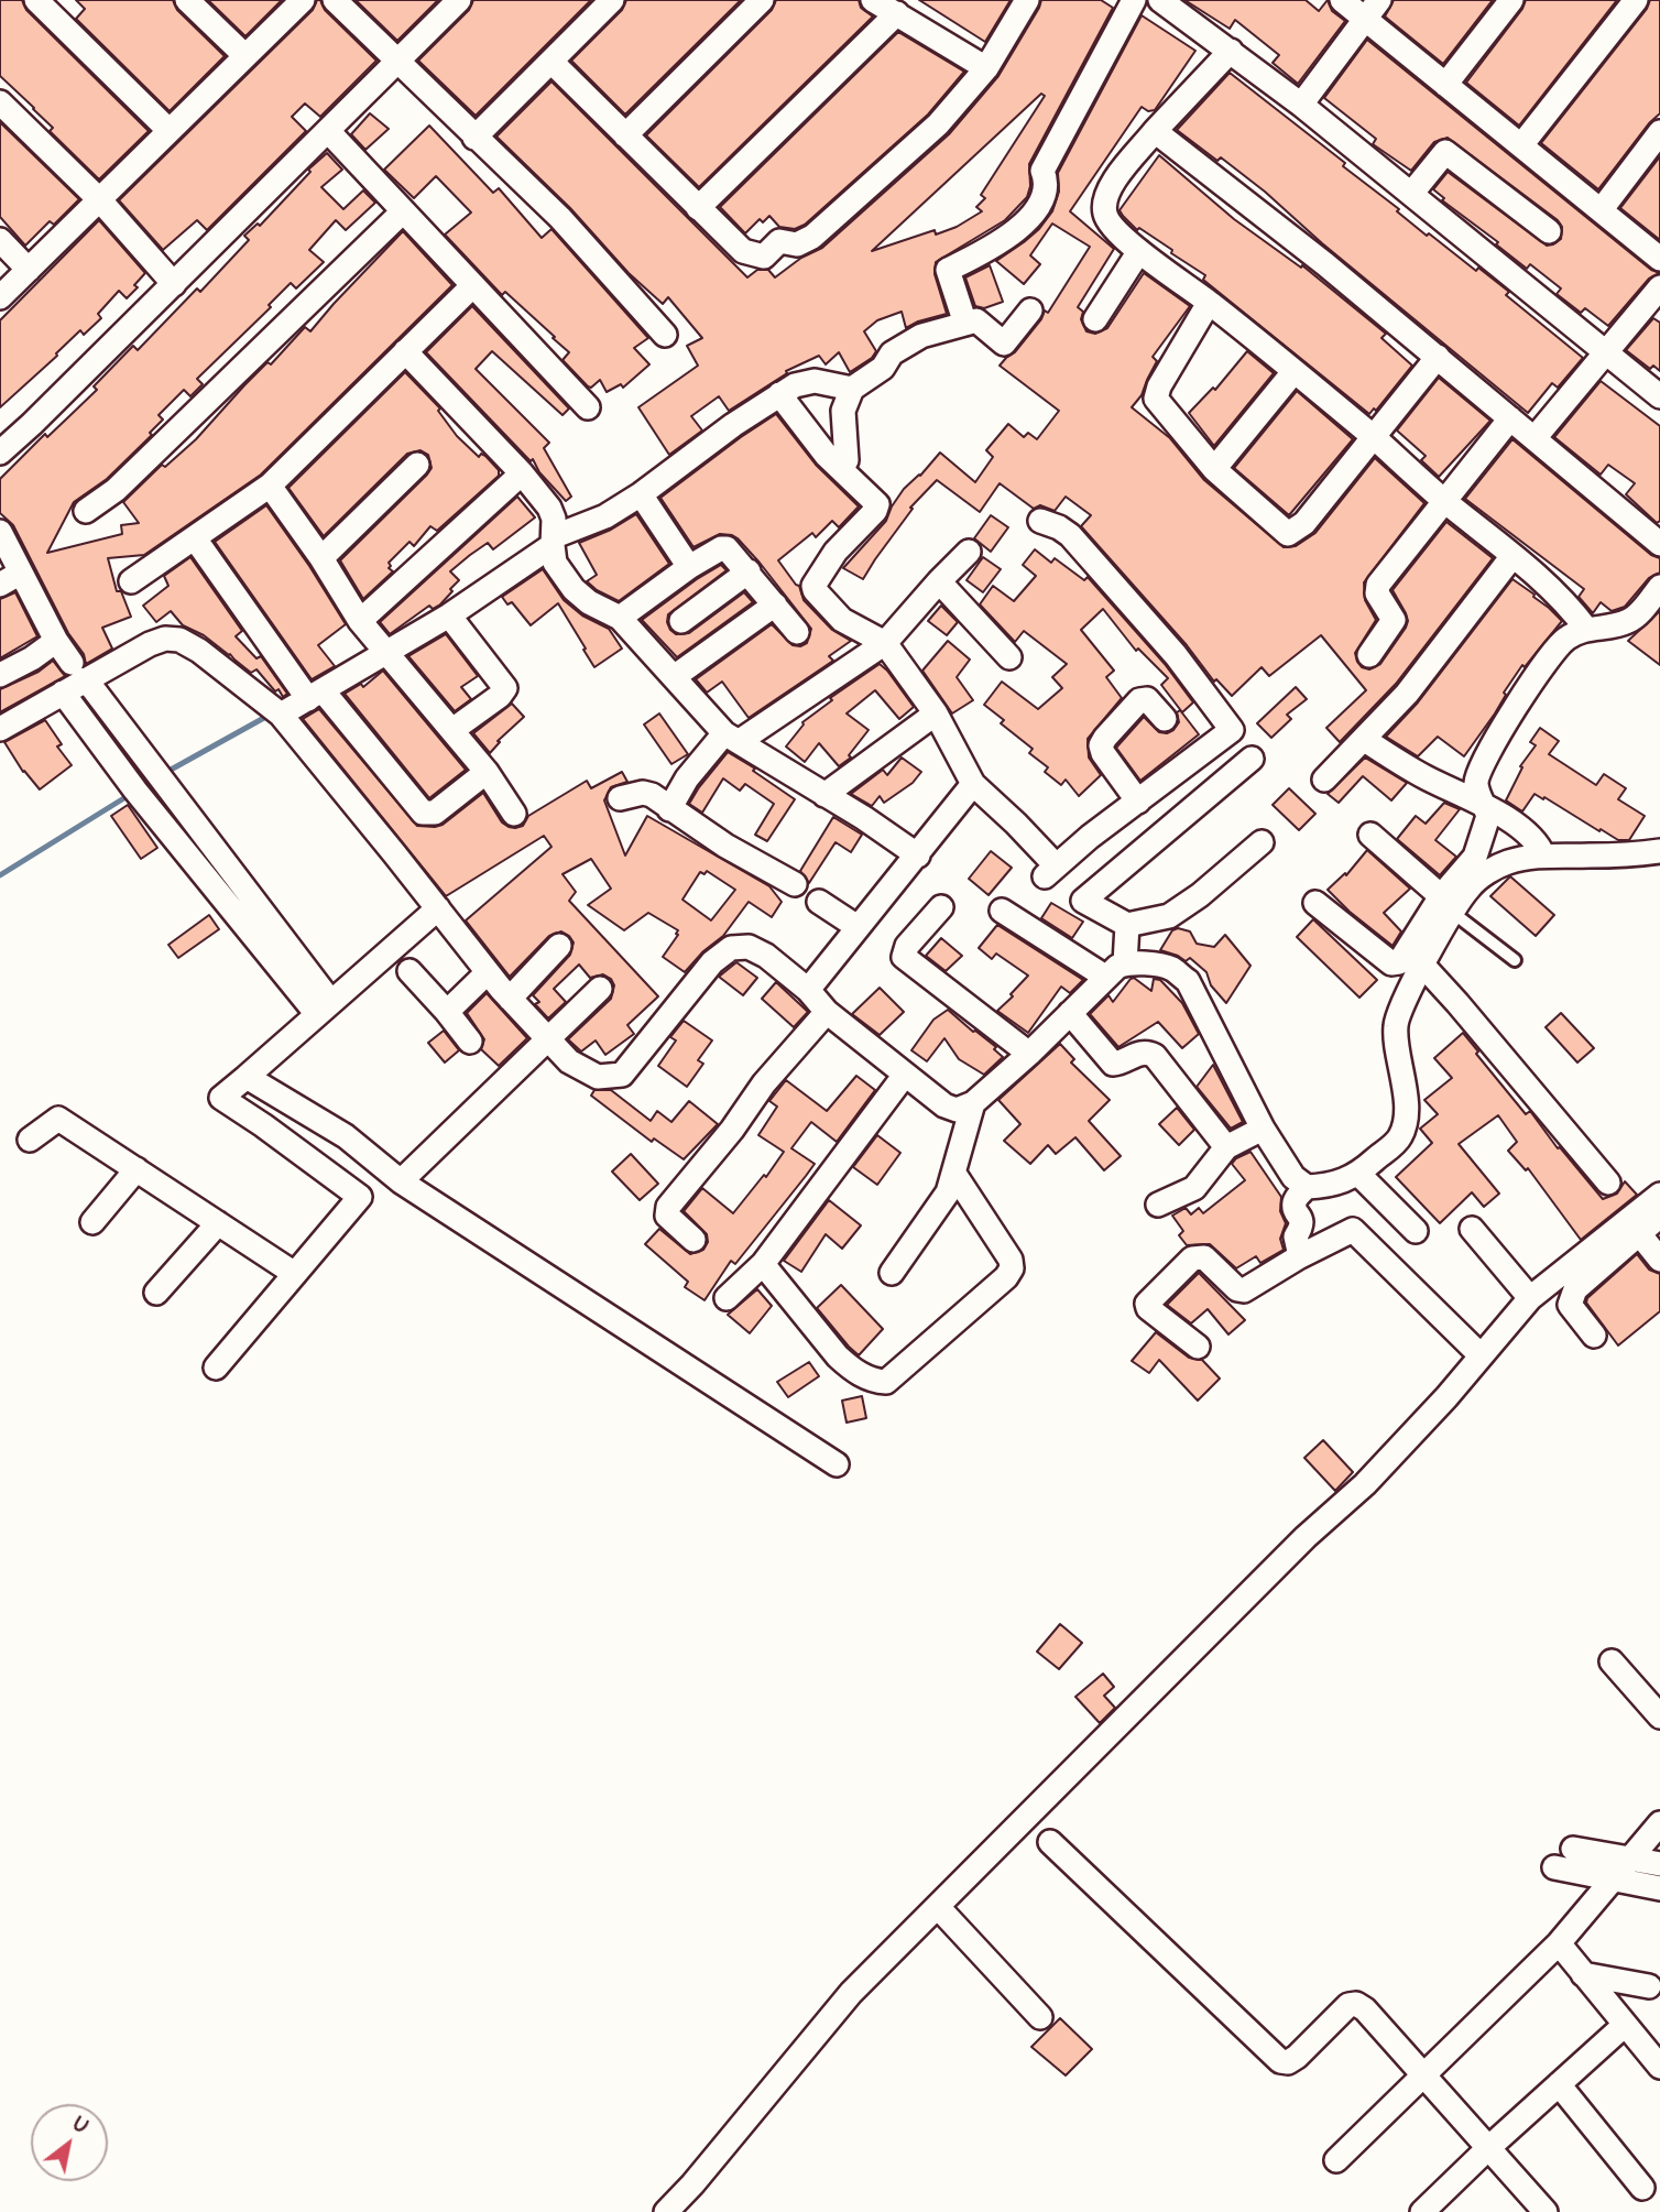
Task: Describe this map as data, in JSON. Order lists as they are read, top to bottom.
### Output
{
  "north": "top right"
}
